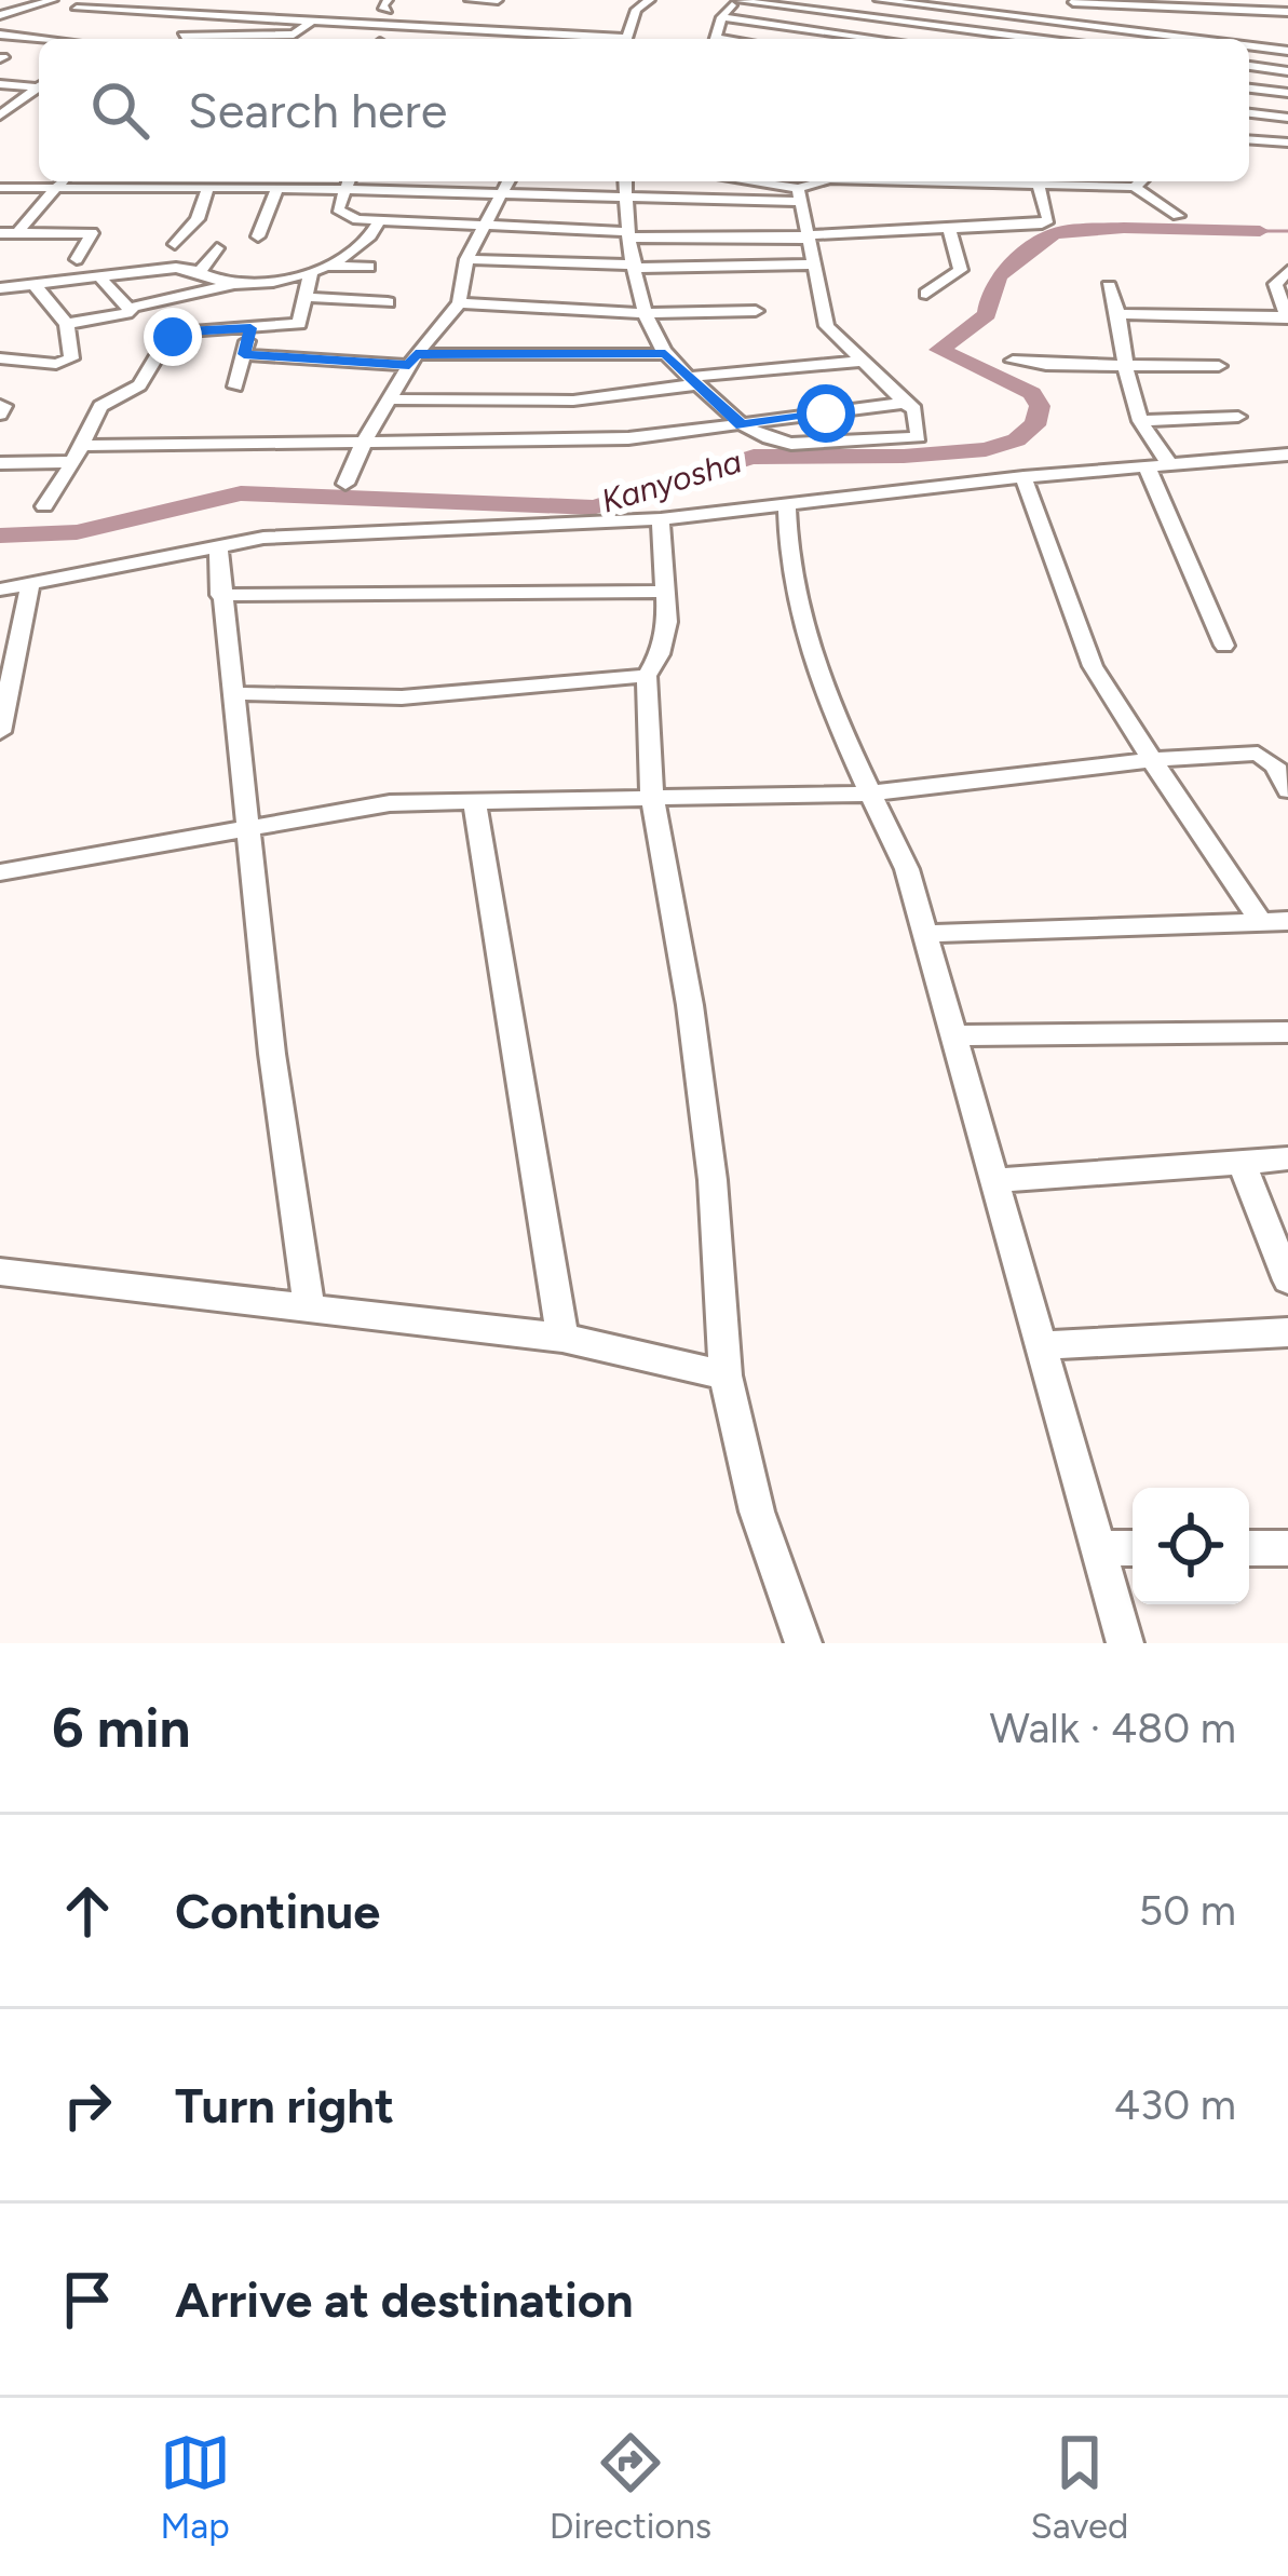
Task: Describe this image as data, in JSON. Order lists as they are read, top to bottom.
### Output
{
  "water": ["Kanyosha"],
  "page": {
    "search": "Search here",
    "heading": ["6 min", "Walk · 480 m"],
    "list": [
      ["Continue", "50 m"],
      ["Turn right", "430 m"],
      "Arrive at destination"
    ],
    "nav": ["Map", "Directions", "Saved"]
  }
}
